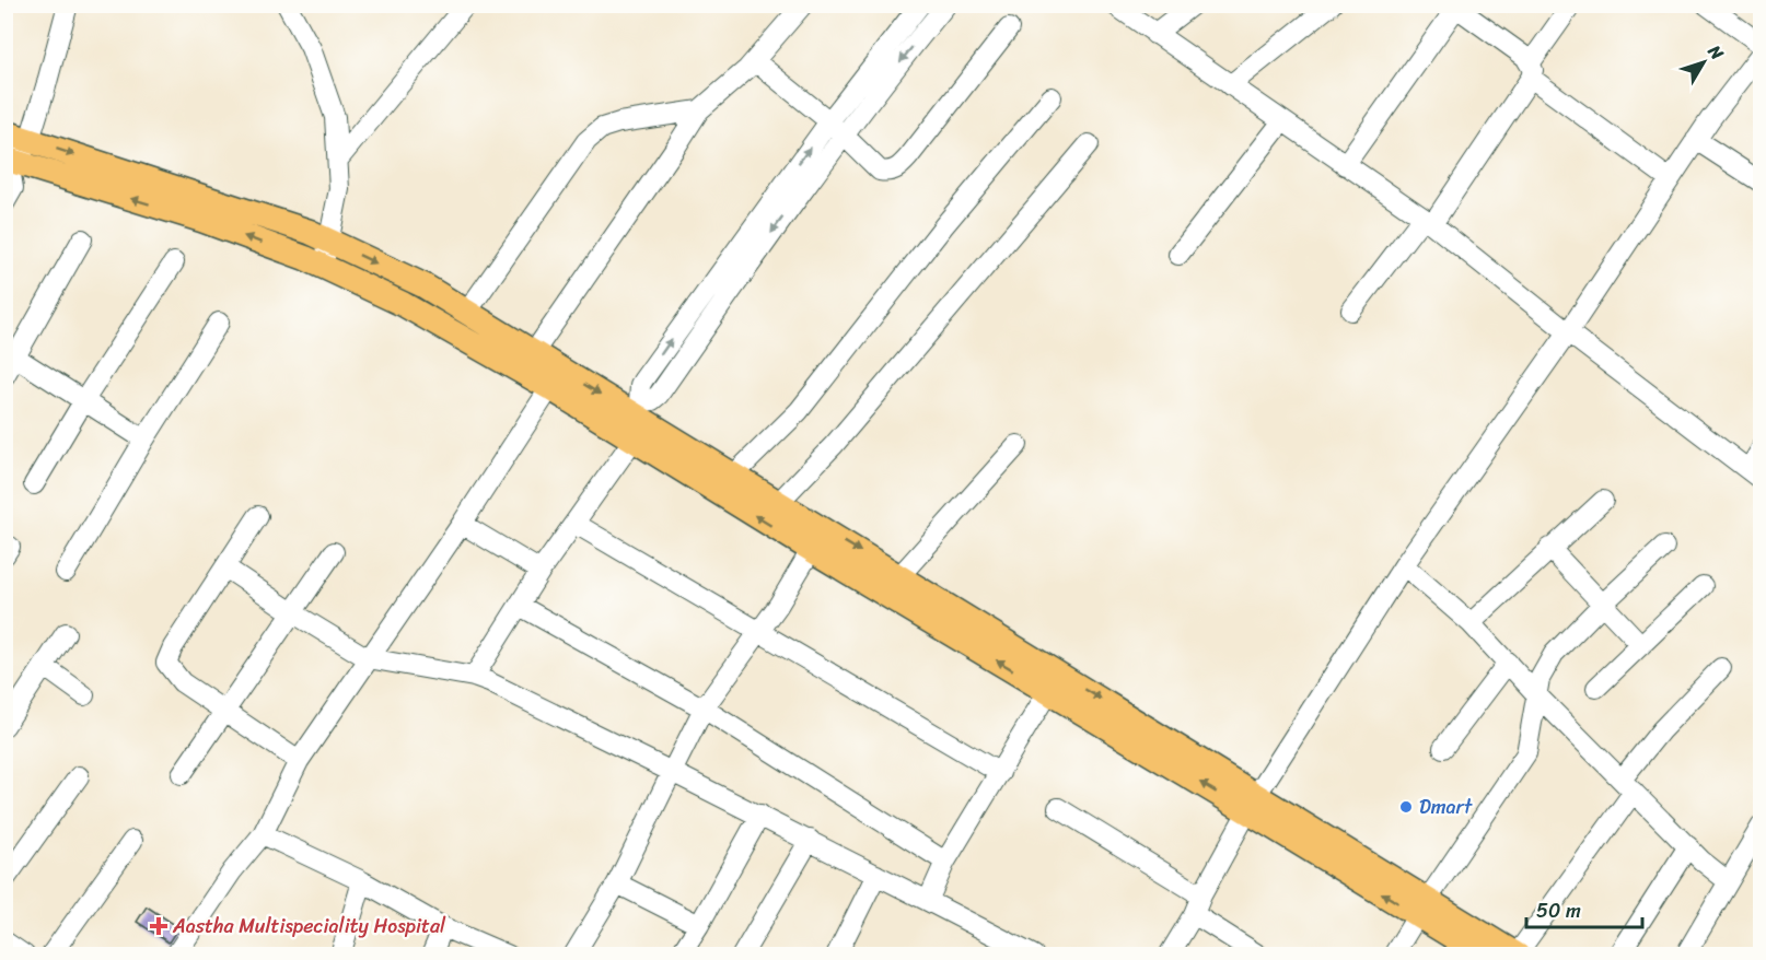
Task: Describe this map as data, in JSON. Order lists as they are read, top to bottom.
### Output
{
  "places": {
    "other": ["Dmart"],
    "health": ["Aastha Multispeciality Hospital"]
  },
  "scale_bar": "50 m",
  "north": "top right"
}
